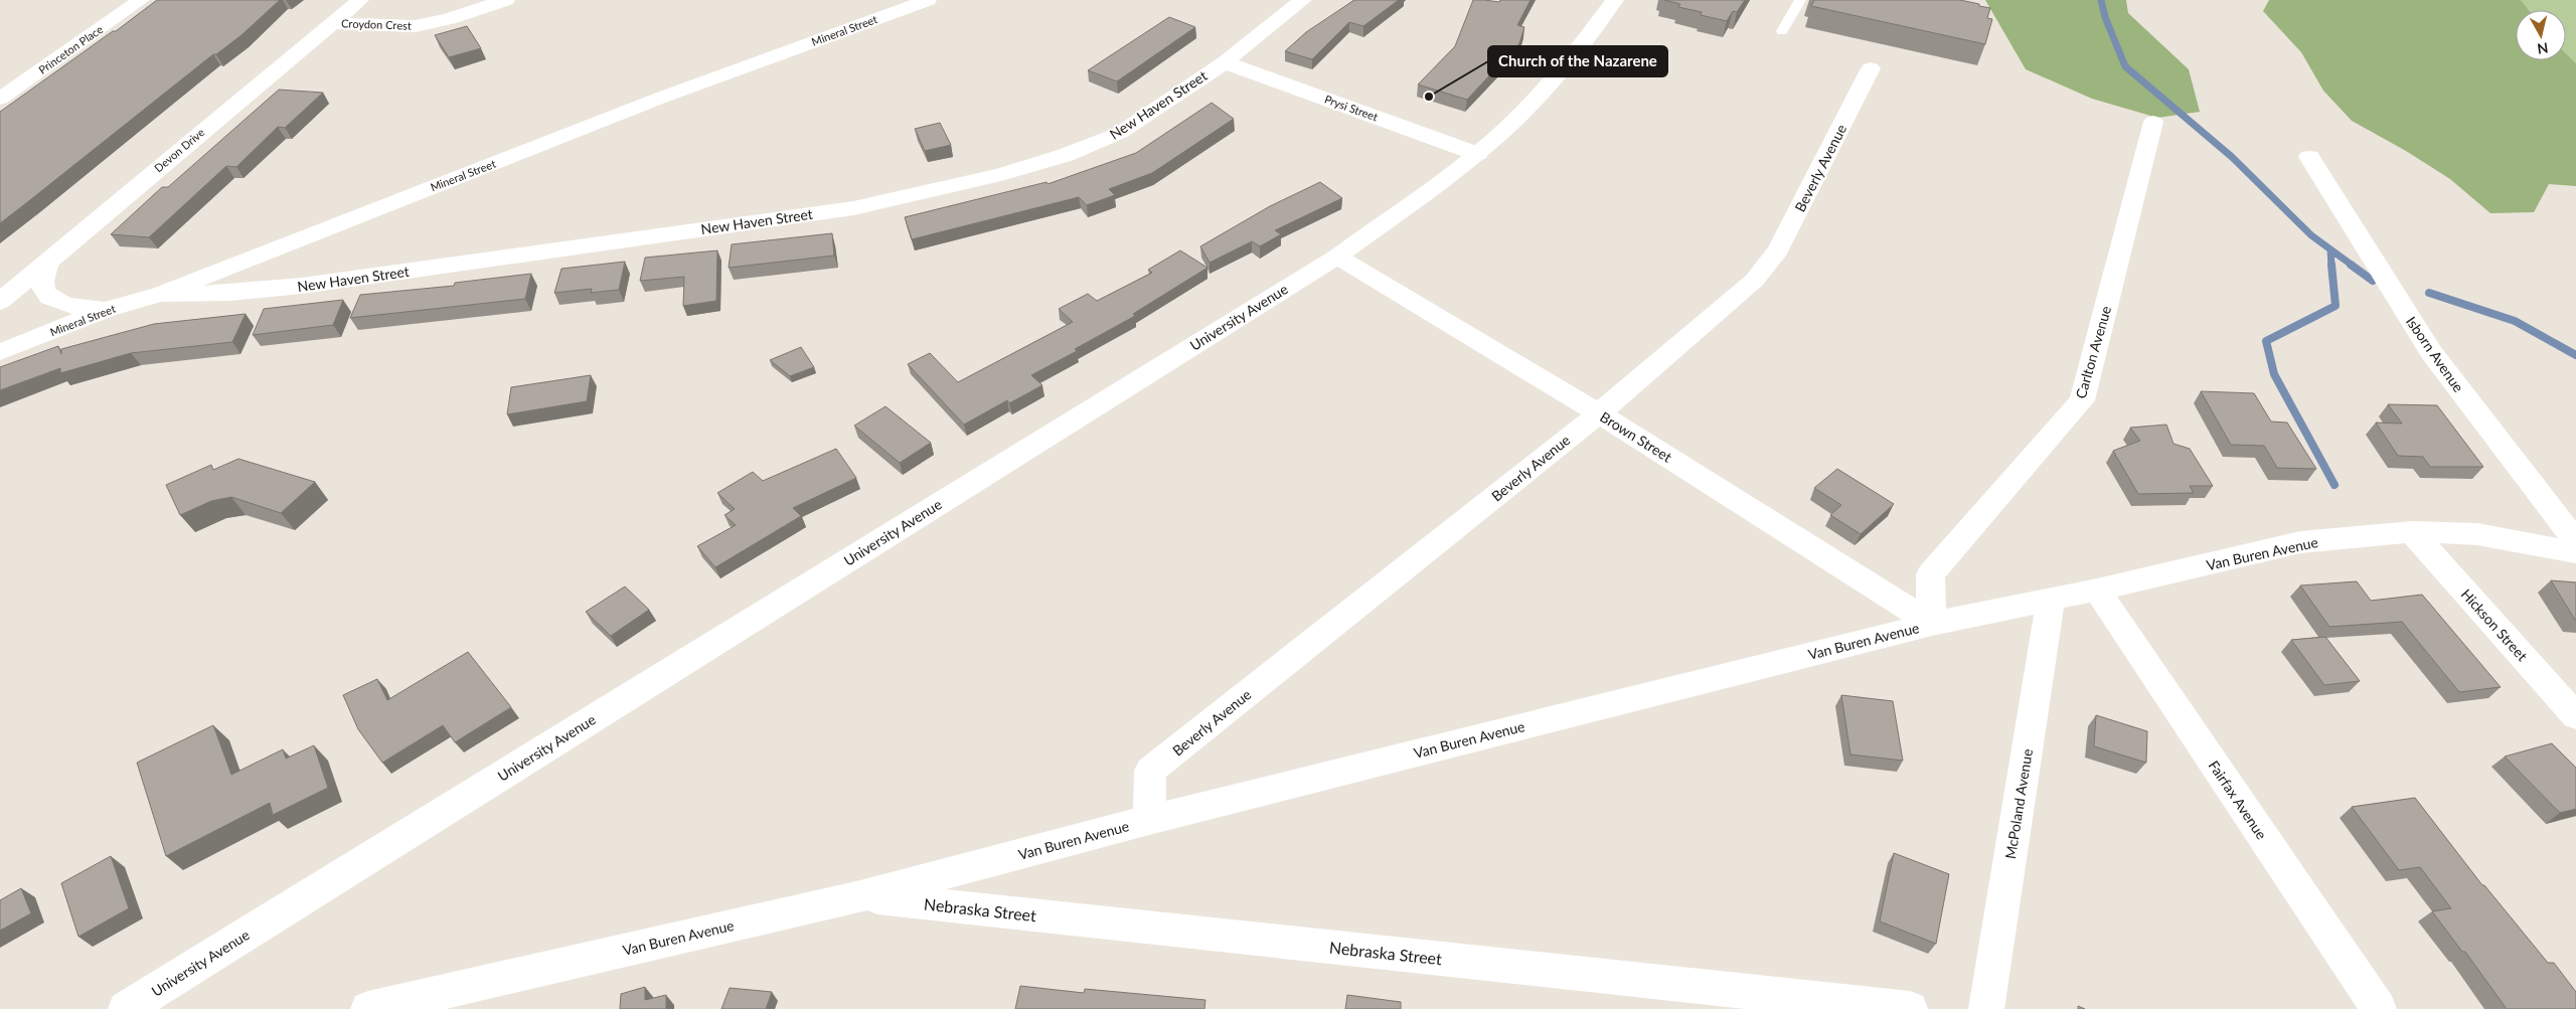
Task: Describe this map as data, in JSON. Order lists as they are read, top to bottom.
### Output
{
  "streets": {
    "street": [
      "Croydon Crest",
      "Mineral Street",
      "Princeton Place",
      "New Haven Street",
      "Prysi Street",
      "Devon Drive",
      "Beverly Avenue",
      "University Avenue",
      "Carlton Avenue",
      "Isborn Avenue",
      "Brown Street",
      "Van Buren Avenue",
      "Hickson Street",
      "Fairfax Avenue",
      "McPoland Avenue",
      "Nebraska Street"
    ]
  },
  "crossings": [
    ["Croydon Crest", "Devon Drive"],
    ["Mineral Street", "New Haven Street"],
    ["New Haven Street", "Prysi Street"],
    ["Prysi Street", "University Avenue"],
    ["Beverly Avenue", "Brown Street"],
    ["Beverly Avenue", "Van Buren Avenue"],
    ["University Avenue", "Brown Street"],
    ["Carlton Avenue", "Brown Street"],
    ["Carlton Avenue", "Van Buren Avenue"],
    ["Brown Street", "Van Buren Avenue"],
    ["Van Buren Avenue", "Hickson Street"],
    ["Van Buren Avenue", "Fairfax Avenue"],
    ["Van Buren Avenue", "McPoland Avenue"],
    ["Van Buren Avenue", "Nebraska Street"]
  ],
  "places": ["Church of the Nazarene"],
  "north": "bottom"
}
